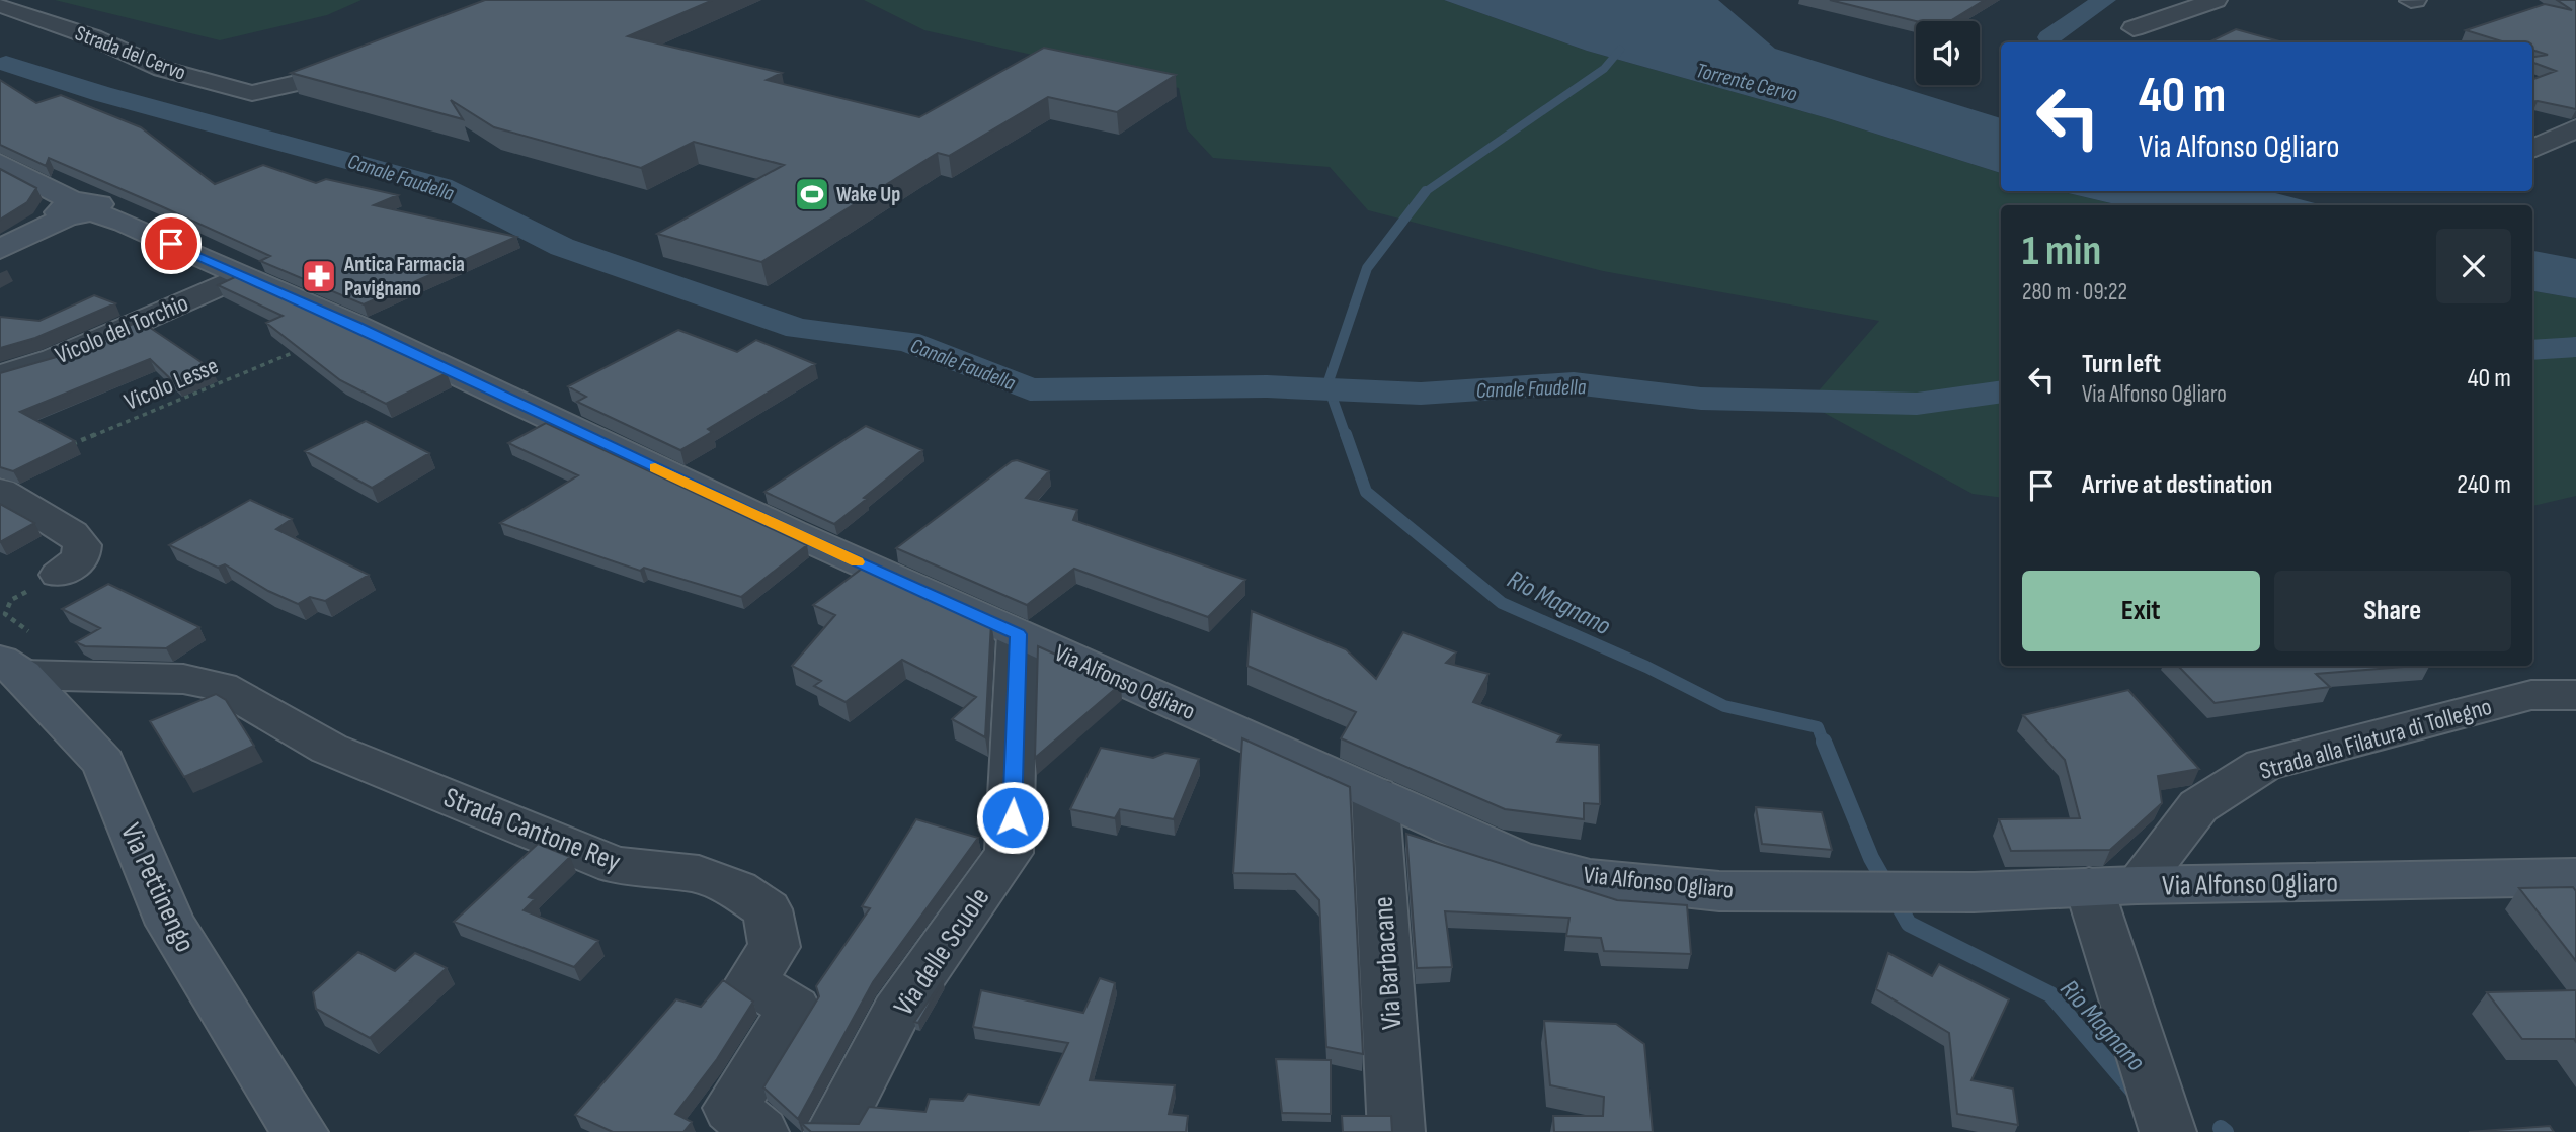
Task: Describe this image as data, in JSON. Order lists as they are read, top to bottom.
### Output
{
  "streets": {
    "main road": ["Via Alfonso Ogliaro", "Via Pettinengo"],
    "street": [
      "Strada del Cervo",
      "Vicolo del Torchio",
      "Strada alla Filatura di Tollegno",
      "Strada Cantone Rey",
      "Via delle Scuole",
      "Via Barbacane"
    ],
    "path": ["Vicolo Lesse"]
  },
  "crossings": [
    ["Vicolo del Torchio", "Via Alfonso Ogliaro"],
    ["Vicolo Lesse", "Via Alfonso Ogliaro"],
    ["Via Alfonso Ogliaro", "Strada alla Filatura di Tollegno"],
    ["Via Alfonso Ogliaro", "Via delle Scuole"],
    ["Via Alfonso Ogliaro", "Via Barbacane"],
    ["Strada Cantone Rey", "Via Pettinengo"]
  ],
  "water": ["Torrente Cervo", "Canale Faudella", "Rio Magnano"],
  "places": {
    "sports": ["Wake Up"],
    "pharmacy": ["Antica Farmacia Pavignano"]
  },
  "page": {
    "turn": ["40 m", "Via Alfonso Ogliaro"],
    "heading": ["1 min", "280 m · 09:22"],
    "list": [
      {
        "name": "Turn left",
        "note": "Via Alfonso Ogliaro",
        "value": "40 m"
      },
      {
        "name": "Arrive at destination",
        "value": "240 m"
      }
    ],
    "buttons": ["Exit", "Share"]
  }
}
